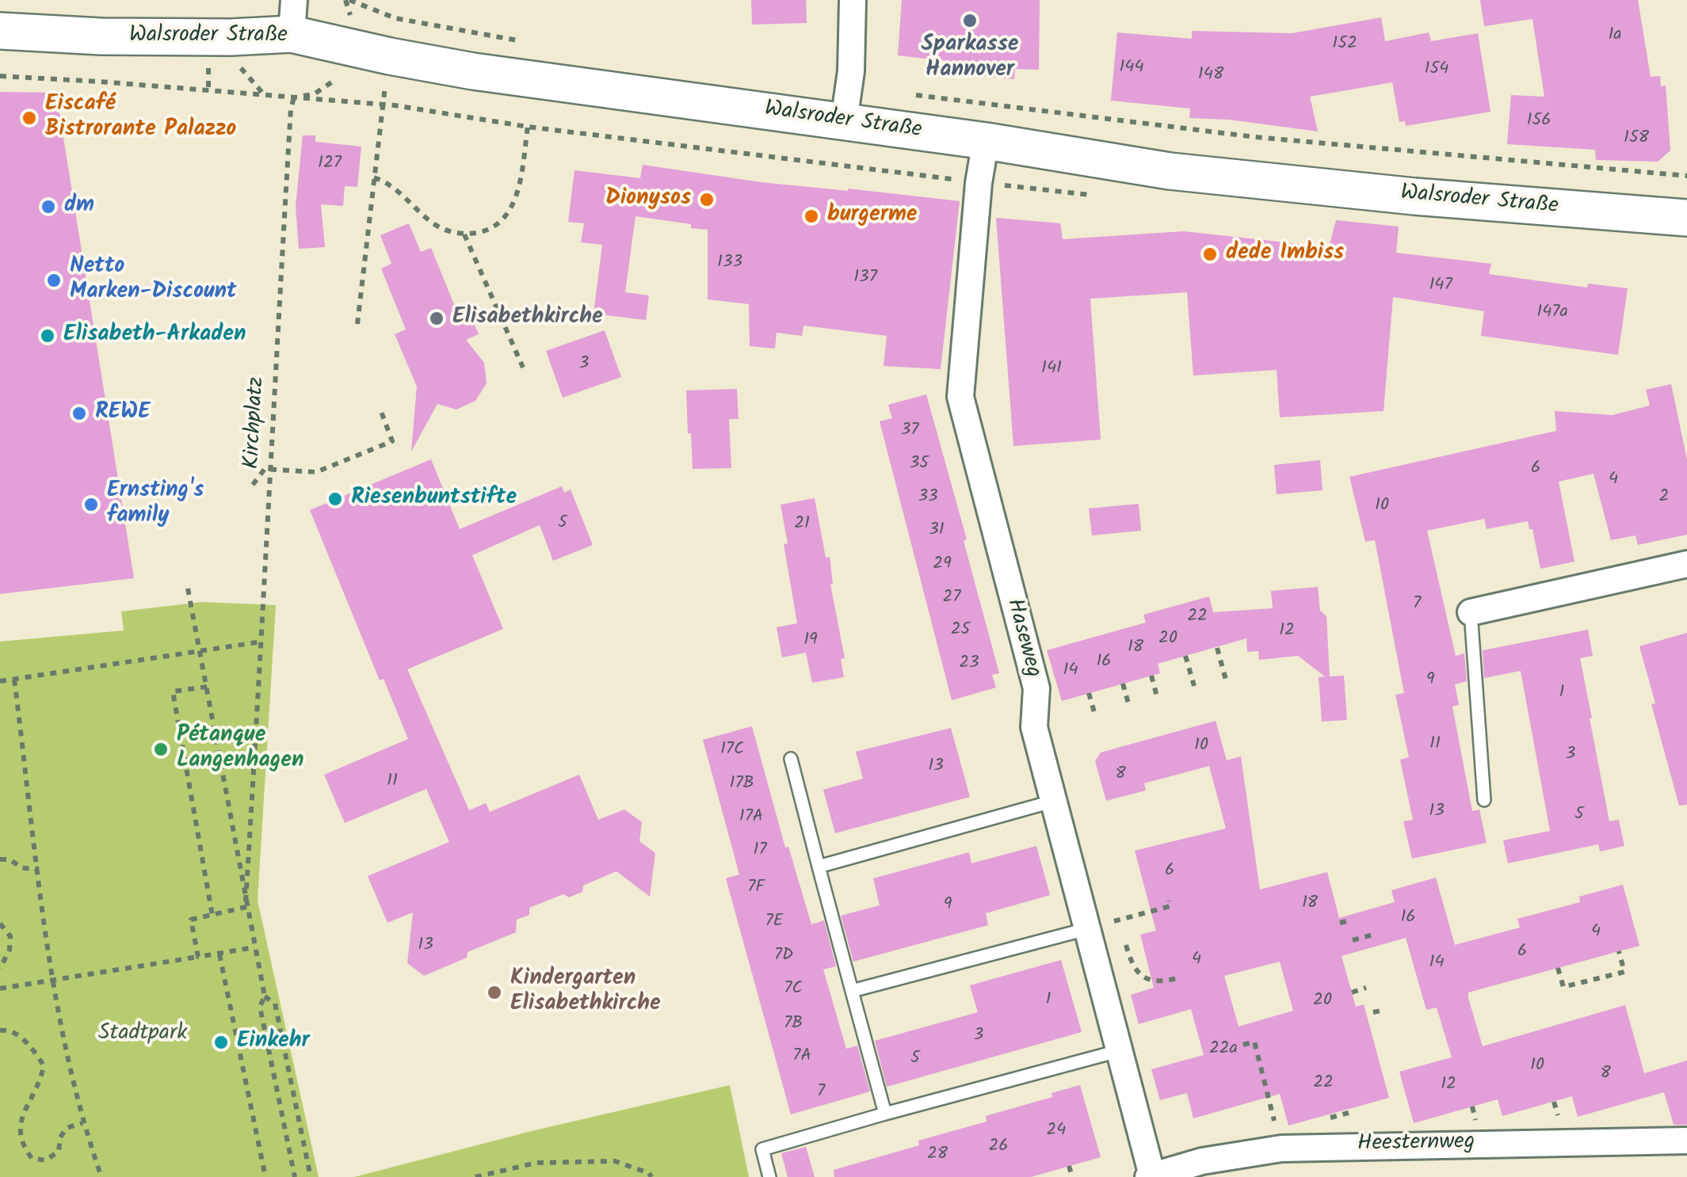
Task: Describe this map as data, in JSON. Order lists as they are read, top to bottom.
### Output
{
  "streets": {
    "street": ["Walsroder Straße", "Haseweg", "Heesternweg"],
    "path": ["Kirchplatz"]
  },
  "crossings": [
    ["Walsroder Straße", "Haseweg"],
    ["Haseweg", "Heesternweg"]
  ],
  "parks": ["Stadtpark"],
  "places": [
    "Sparkasse Hannover",
    "Eiscafé Bistrorante Palazzo",
    "Dionysos",
    "dm",
    "burgerme",
    "dede Imbiss",
    "Netto Marken-Discount",
    "Elisabethkirche",
    "Elisabeth-Arkaden",
    "REWE",
    "Riesenbuntstifte",
    "Ernsting's family",
    "Pétanque Langenhagen",
    "Kindergarten Elisabethkirche",
    "Einkehr"
  ],
  "house_numbers": [
    "1a",
    "152",
    "144",
    "154",
    "148",
    "156",
    "158",
    "127",
    "133",
    "137",
    "147",
    "147a",
    "3",
    "141",
    "37",
    "35",
    "6",
    "4",
    "33",
    "2",
    "10",
    "5",
    "21",
    "31",
    "29",
    "27",
    "7",
    "22",
    "25",
    "12",
    "20",
    "19",
    "18",
    "16",
    "23",
    "14",
    "9",
    "1",
    "11",
    "10",
    "17C",
    "3",
    "13",
    "8",
    "11",
    "17B",
    "13",
    "5",
    "17A",
    "17",
    "6",
    "7F",
    "18",
    "9",
    "16",
    "7E",
    "4",
    "13",
    "6",
    "7D",
    "4",
    "14",
    "7C",
    "1",
    "20",
    "7B",
    "3",
    "22a",
    "7A",
    "5",
    "10",
    "8",
    "22",
    "12",
    "7",
    "24",
    "26",
    "28"
  ]
}
